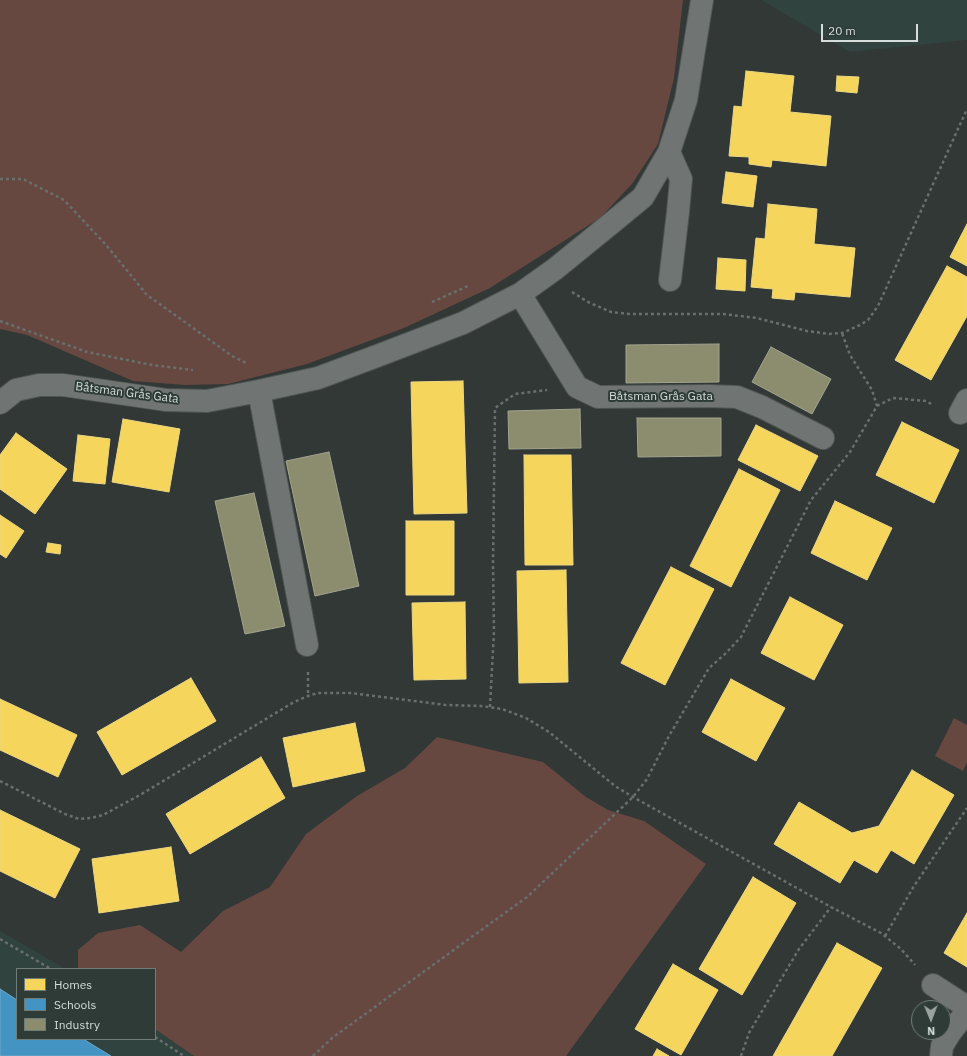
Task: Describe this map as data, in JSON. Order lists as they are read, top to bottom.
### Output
{
  "streets": {
    "street": ["Båtsman Grås Gata"]
  },
  "legend": ["Homes", "Schools", "Industry"],
  "scale_bar": "20 m",
  "north": "bottom"
}
